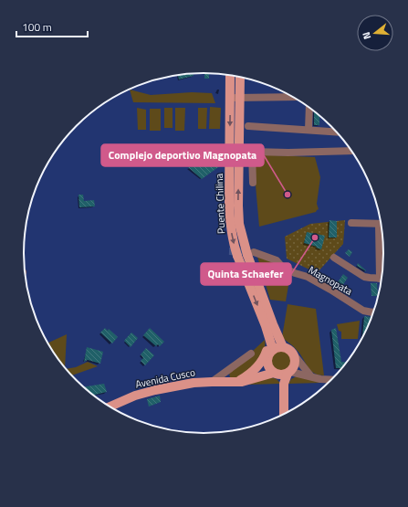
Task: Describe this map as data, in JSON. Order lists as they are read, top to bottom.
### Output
{
  "streets": {
    "main road": ["Puente Chilina", "Avenida Cusco"],
    "street": ["Magnopata"]
  },
  "crossings": [
    ["Puente Chilina", "Magnopata"],
    ["Puente Chilina", "Avenida Cusco"]
  ],
  "places": ["Complejo deportivo Magnopata", "Quinta Schaefer"],
  "scale_bar": "100 m",
  "north": "left"
}
